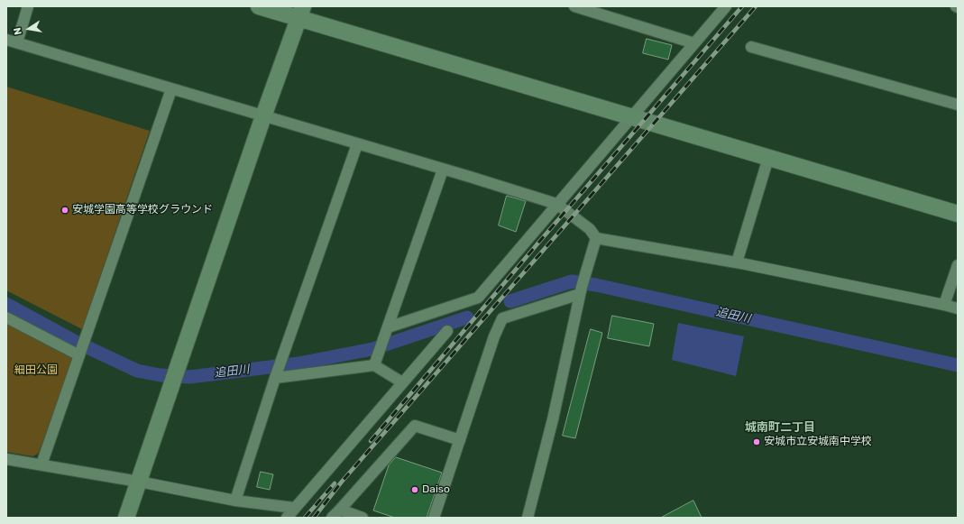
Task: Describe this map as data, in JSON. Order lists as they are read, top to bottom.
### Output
{
  "districts": ["城南町二丁目"],
  "water": ["追田川"],
  "parks": ["細田公園"],
  "places": ["安城学園高等学校グラウンド", "安城市立安城南中学校", "Daiso"],
  "north": "left"
}
